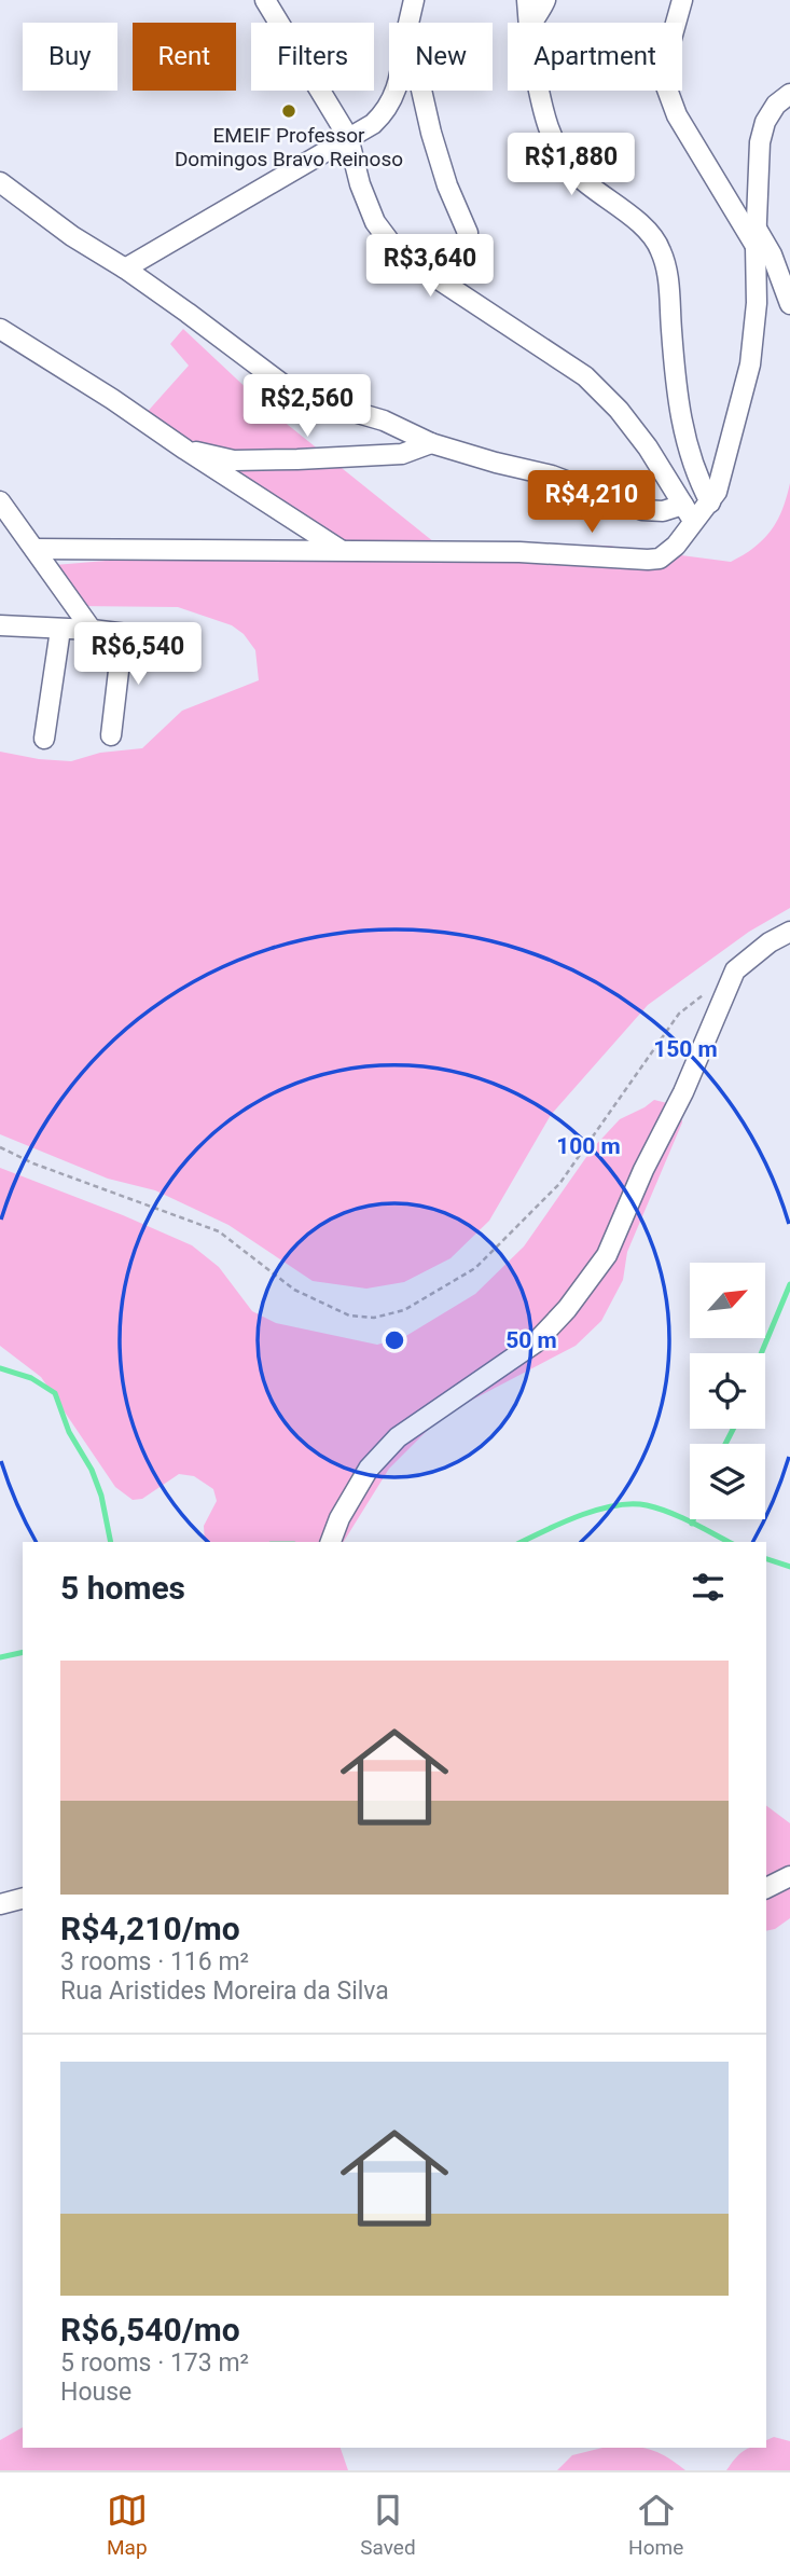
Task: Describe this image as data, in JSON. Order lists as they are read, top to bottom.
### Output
{
  "places": ["EMEIF Professor Domingos Bravo Reinoso"],
  "north": "top right",
  "page": {
    "chip": [
      "Buy",
      "Rent",
      "Filters",
      "New",
      "Apartment"
    ],
    "price": [
      "R$1,880",
      "R$3,640",
      "R$2,560",
      "R$4,210",
      "R$6,540"
    ],
    "heading": "5 homes",
    "list": [
      {
        "name": "R$4,210/mo",
        "note": "3 rooms · 116 m² · Rua Aristides Moreira da Silva"
      },
      {
        "name": "R$6,540/mo",
        "note": "5 rooms · 173 m² · House"
      }
    ],
    "tabs": ["Map", "Saved", "Home"]
  },
  "rings": ["150 m", "100 m", "50 m"]
}
